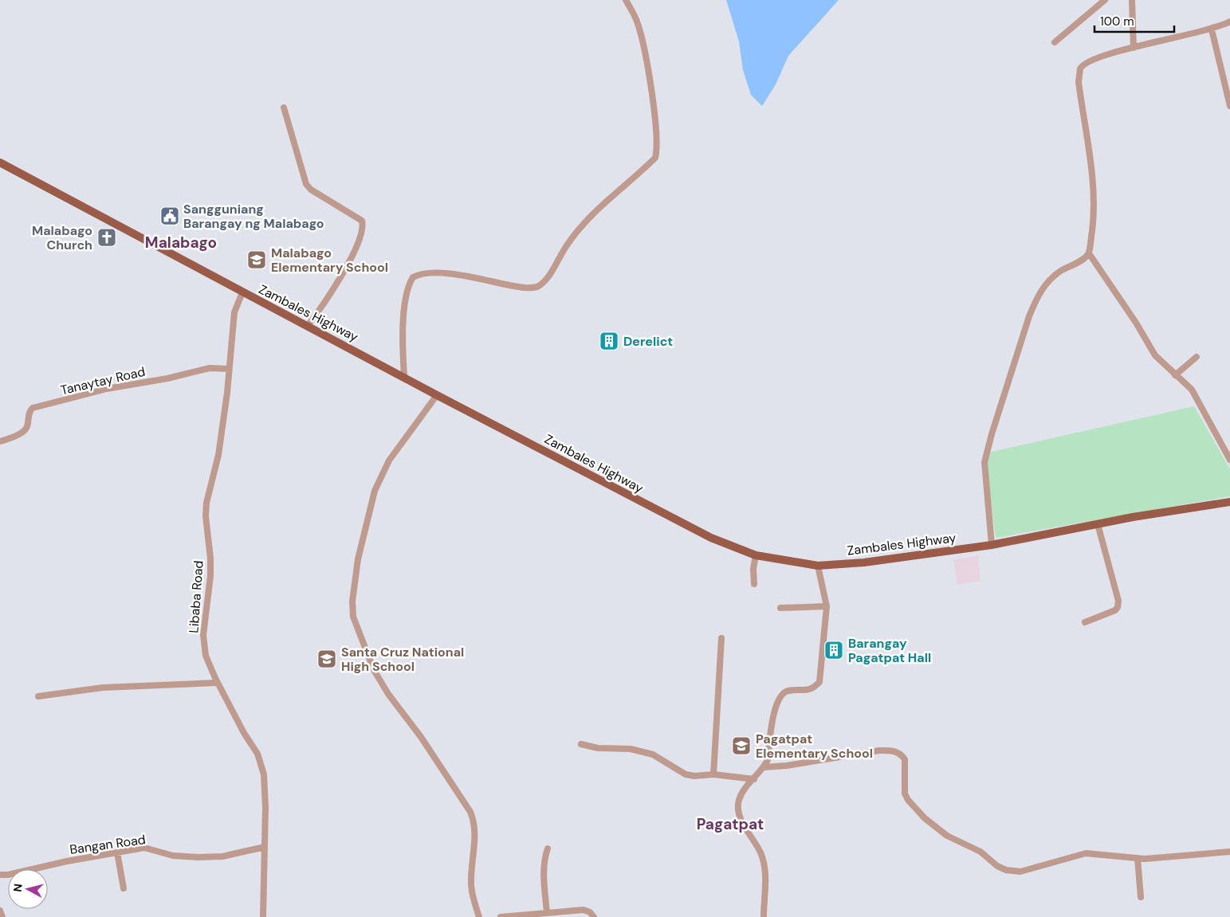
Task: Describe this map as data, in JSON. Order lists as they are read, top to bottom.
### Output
{
  "streets": {
    "main road": ["Zambales Highway"],
    "street": ["Tanaytay Road", "Libaba Road", "Bangan Road"]
  },
  "crossings": [
    ["Zambales Highway", "Libaba Road"],
    ["Tanaytay Road", "Libaba Road"],
    ["Libaba Road", "Bangan Road"]
  ],
  "districts": ["Malabago", "Pagatpat"],
  "places": {
    "public building": ["Sangguniang Barangay ng Malabago"],
    "church": ["Malabago Church"],
    "school or university": ["Malabago Elementary School", "Santa Cruz National High School", "Pagatpat Elementary School"],
    "building": ["Derelict", "Barangay Pagatpat Hall"]
  },
  "scale_bar": "100 m",
  "north": "left"
}
